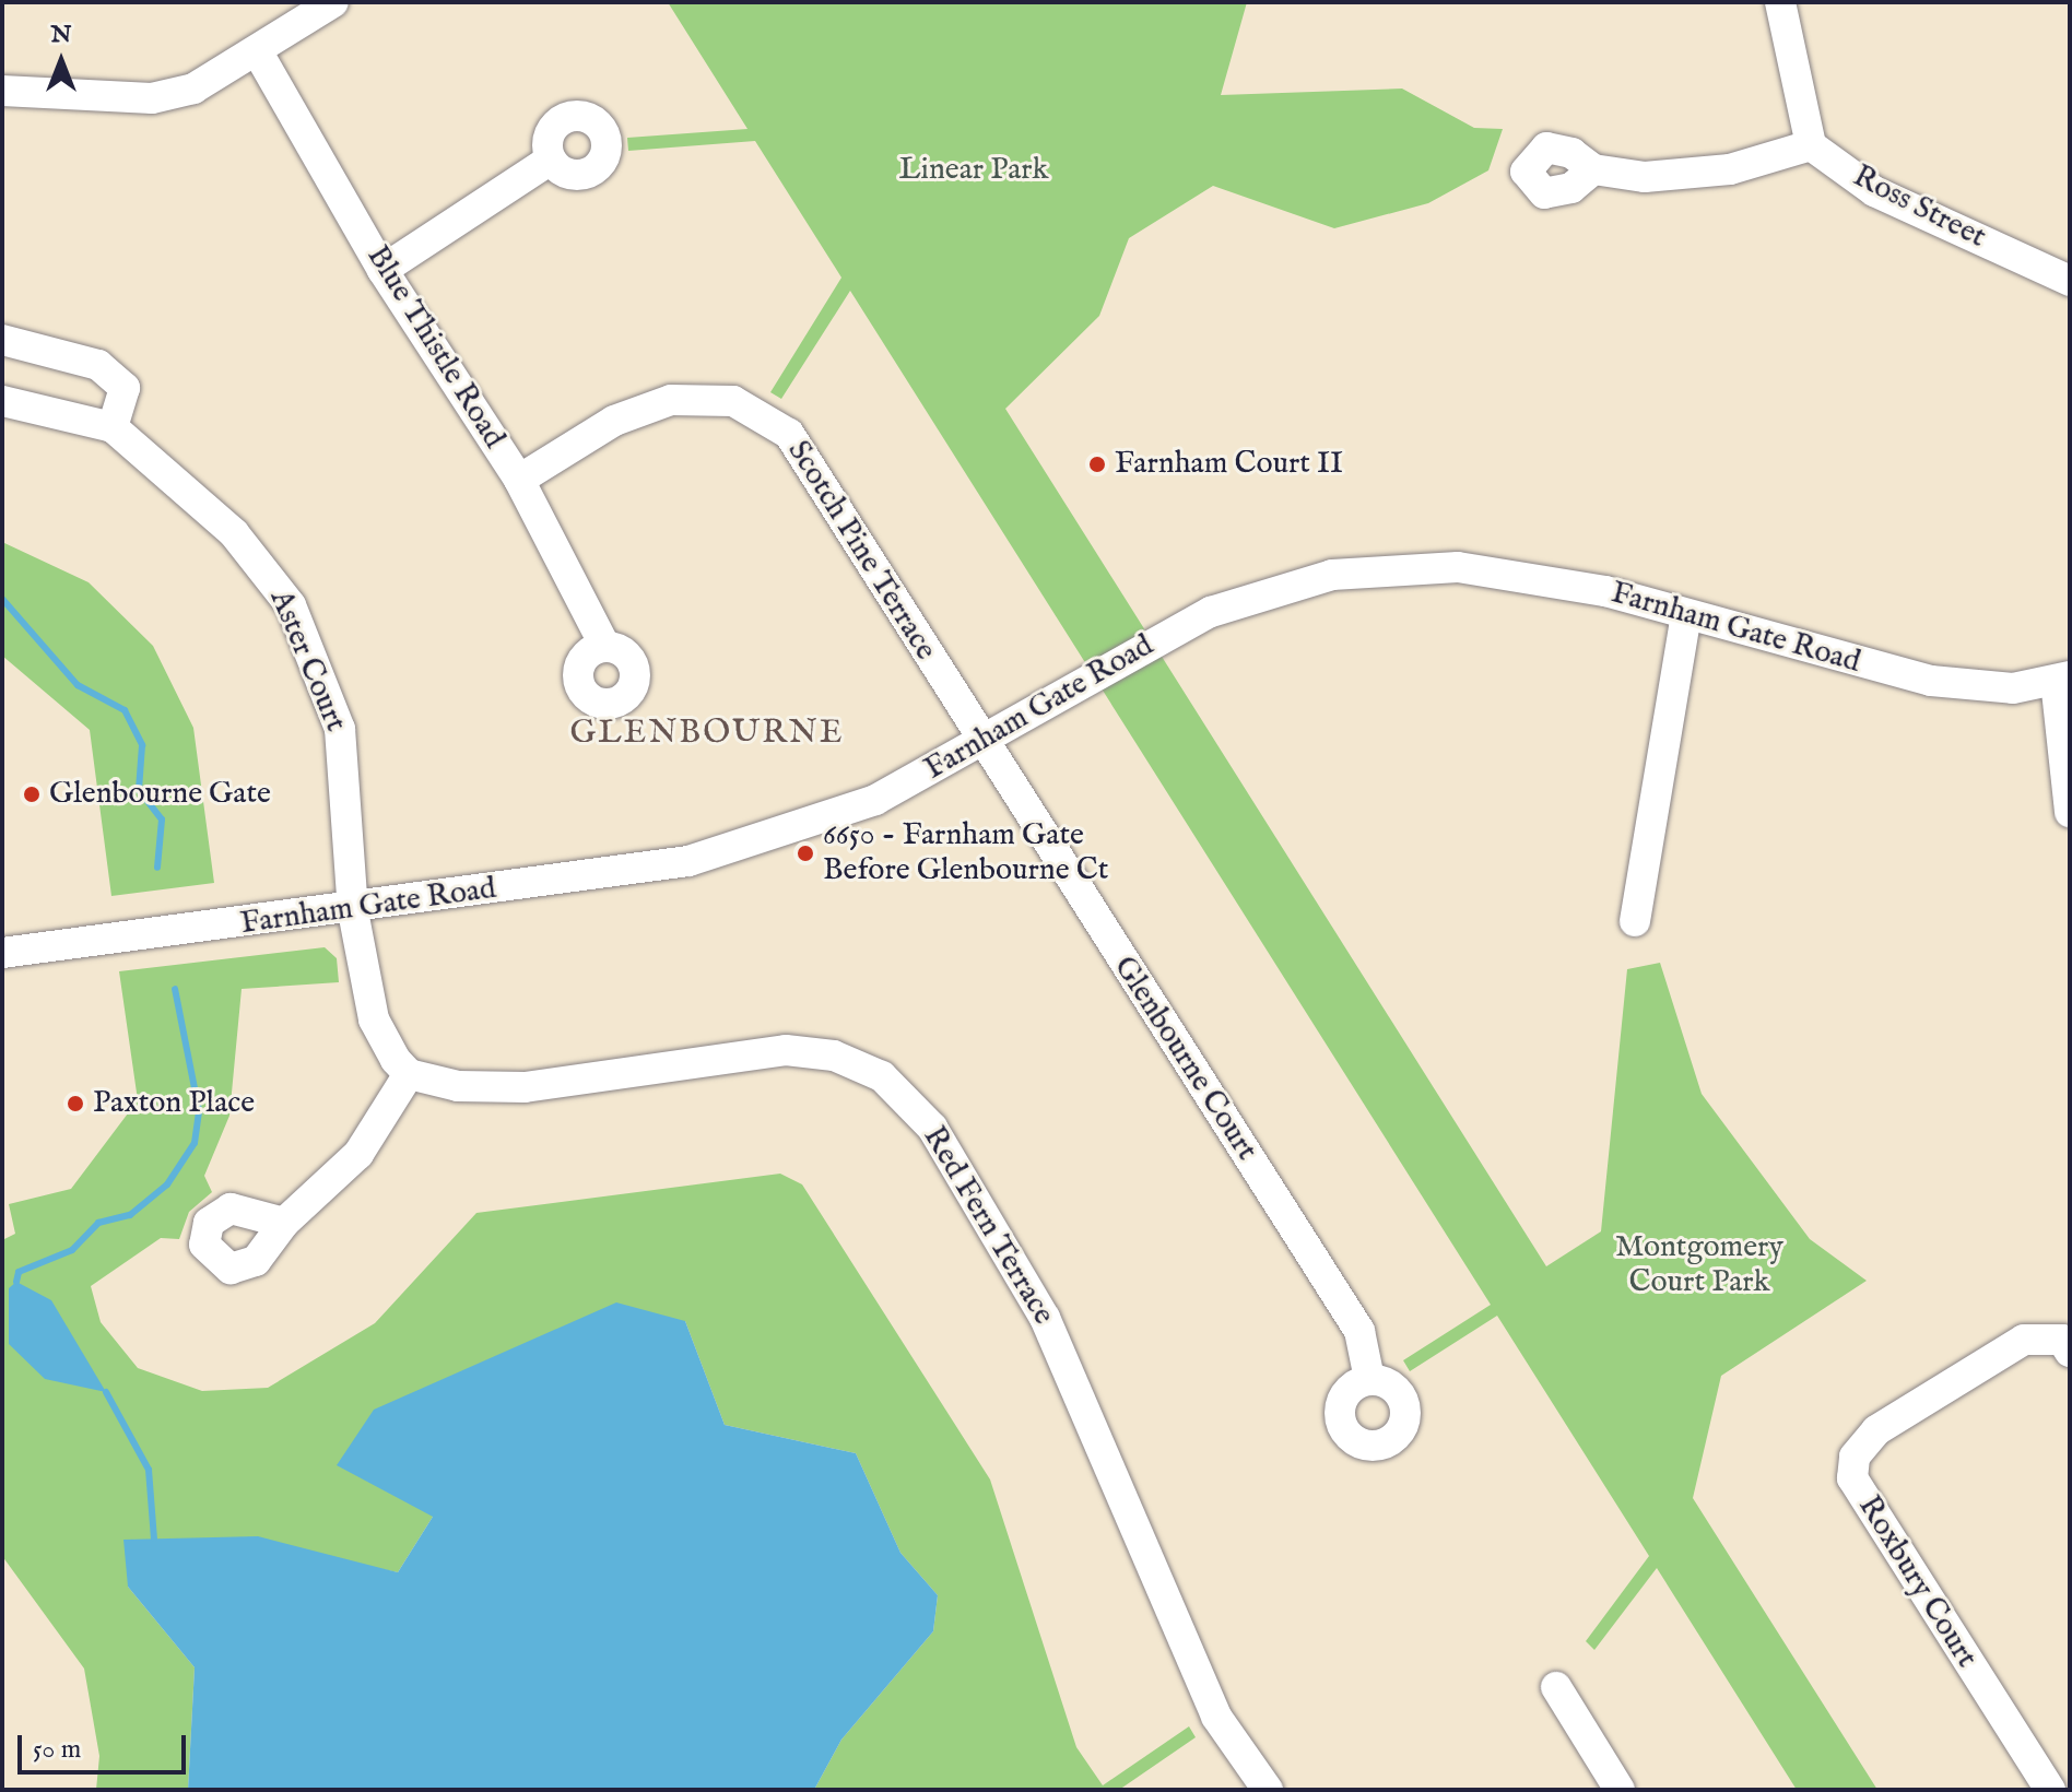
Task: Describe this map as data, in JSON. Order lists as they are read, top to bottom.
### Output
{
  "streets": {
    "street": [
      "Ross Street",
      "Blue Thistle Road",
      "Scotch Pine Terrace",
      "Farnham Gate Road",
      "Aster Court",
      "Glenbourne Court",
      "Red Fern Terrace",
      "Roxbury Court"
    ]
  },
  "crossings": [
    ["Blue Thistle Road", "Scotch Pine Terrace"],
    ["Scotch Pine Terrace", "Farnham Gate Road"],
    ["Scotch Pine Terrace", "Glenbourne Court"],
    ["Farnham Gate Road", "Aster Court"],
    ["Farnham Gate Road", "Glenbourne Court"]
  ],
  "districts": ["GLENBOURNE"],
  "parks": ["Linear Park", "Montgomery Court Park"],
  "places": [
    "Farnham Court II",
    "Glenbourne Gate",
    "6650 - Farnham Gate Before Glenbourne Ct",
    "Paxton Place"
  ],
  "scale_bar": "50 m",
  "north": "top"
}
